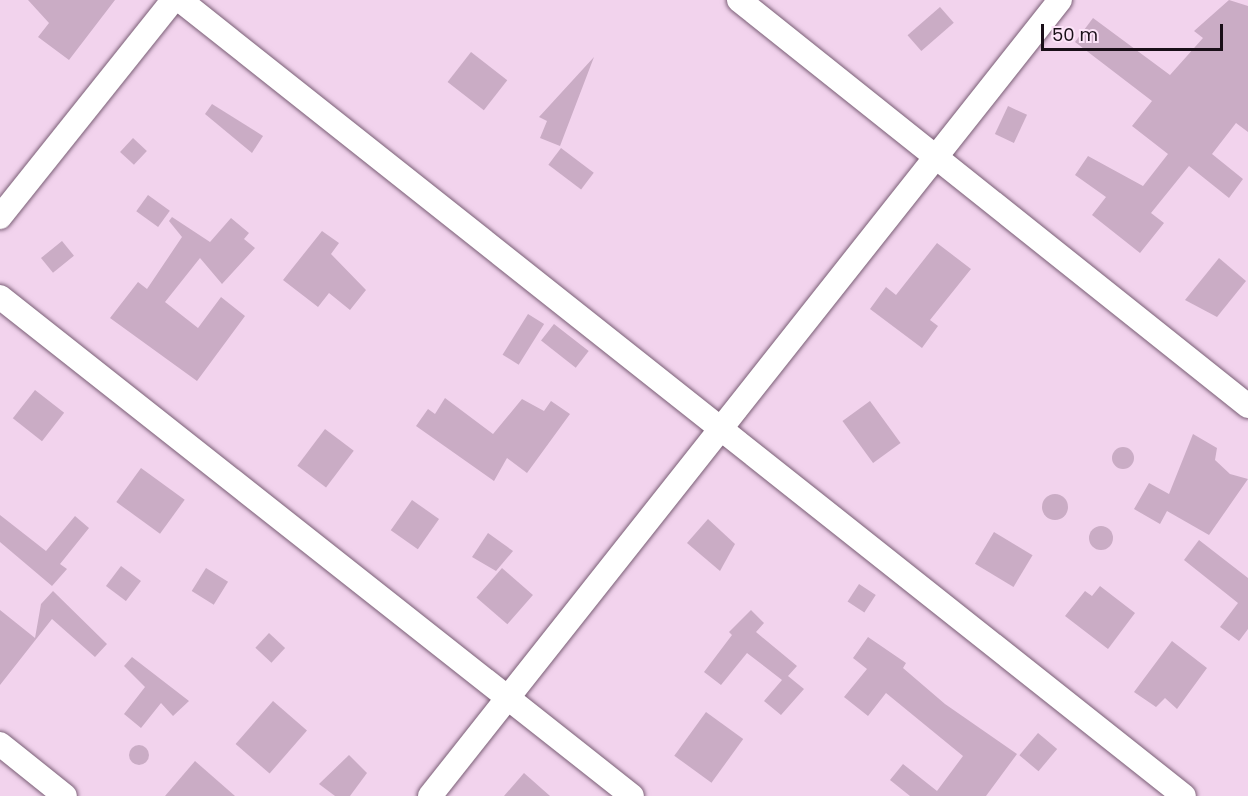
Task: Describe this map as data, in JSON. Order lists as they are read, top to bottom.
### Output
{
  "scale_bar": "50 m"
}
